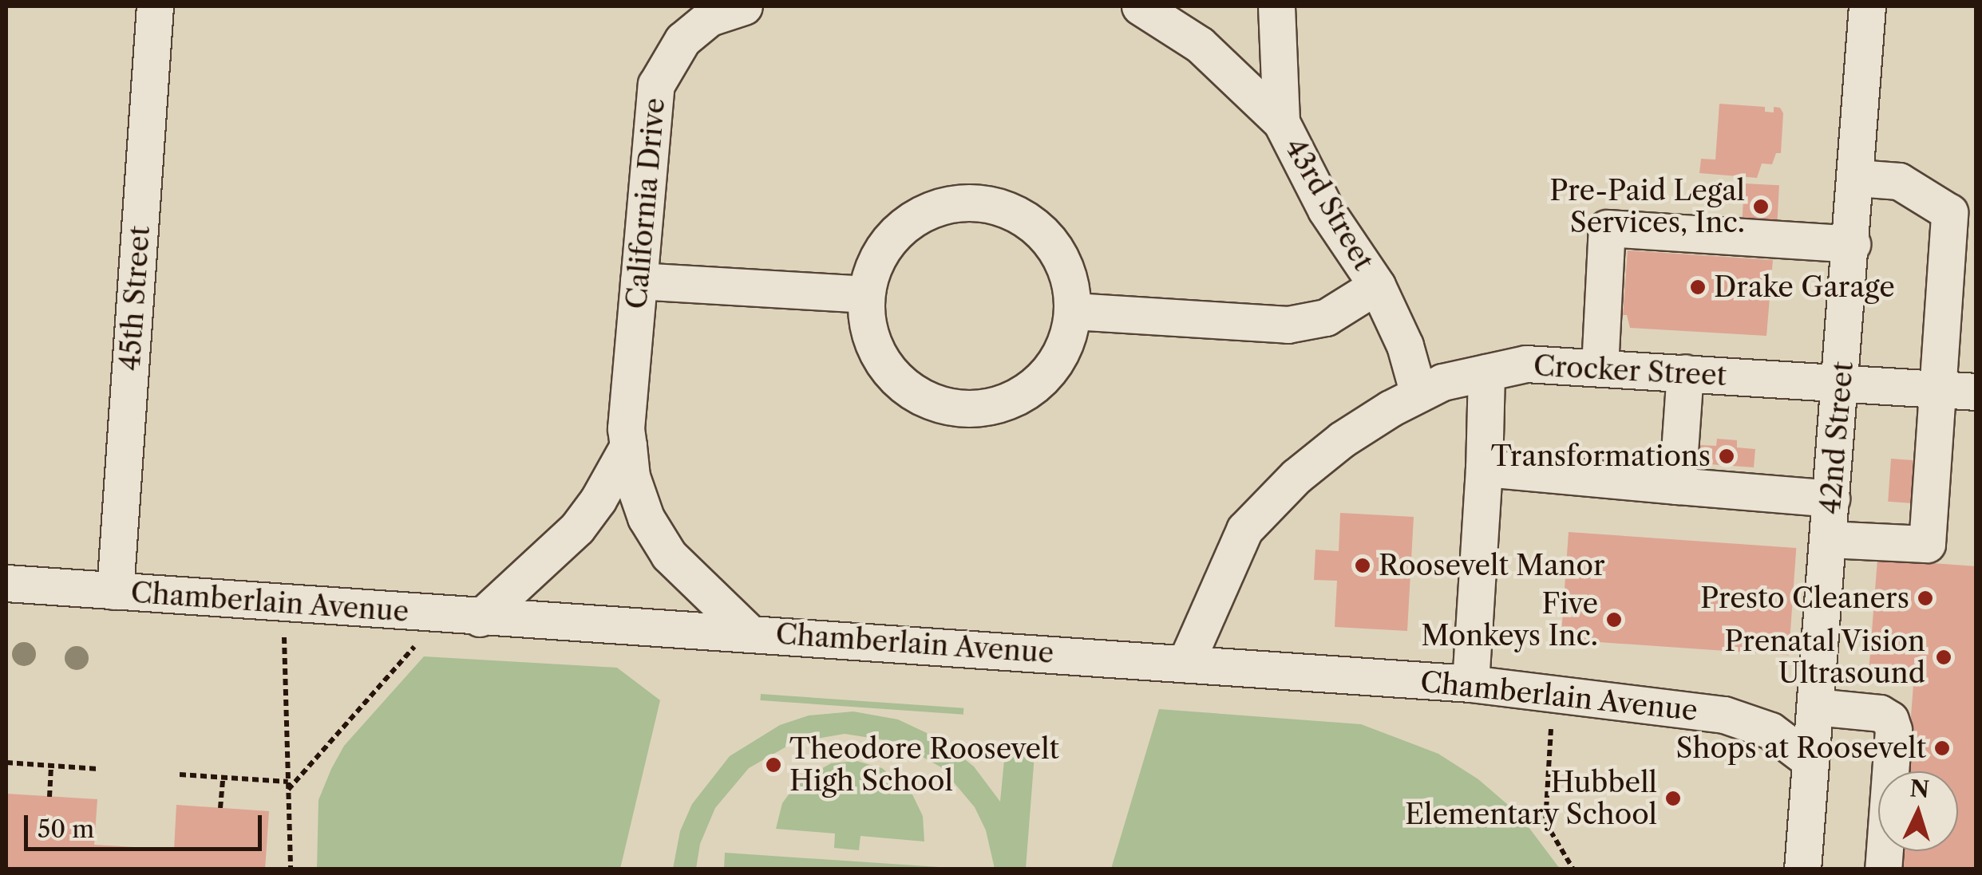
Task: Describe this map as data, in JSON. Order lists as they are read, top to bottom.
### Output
{
  "streets": {
    "street": [
      "California Drive",
      "43rd Street",
      "45th Street",
      "Crocker Street",
      "42nd Street",
      "Chamberlain Avenue"
    ]
  },
  "crossings": [
    ["California Drive", "Chamberlain Avenue"],
    ["43rd Street", "Crocker Street"],
    ["45th Street", "Chamberlain Avenue"],
    ["Crocker Street", "42nd Street"],
    ["Crocker Street", "Chamberlain Avenue"],
    ["42nd Street", "Chamberlain Avenue"]
  ],
  "places": [
    "Pre-Paid Legal Services, Inc.",
    "Drake Garage",
    "Transformations",
    "Roosevelt Manor",
    "Presto Cleaners",
    "Five Monkeys Inc.",
    "Prenatal Vision Ultrasound",
    "Shops at Roosevelt",
    "Theodore Roosevelt High School",
    "Hubbell Elementary School"
  ],
  "scale_bar": "50 m",
  "north": "top"
}
